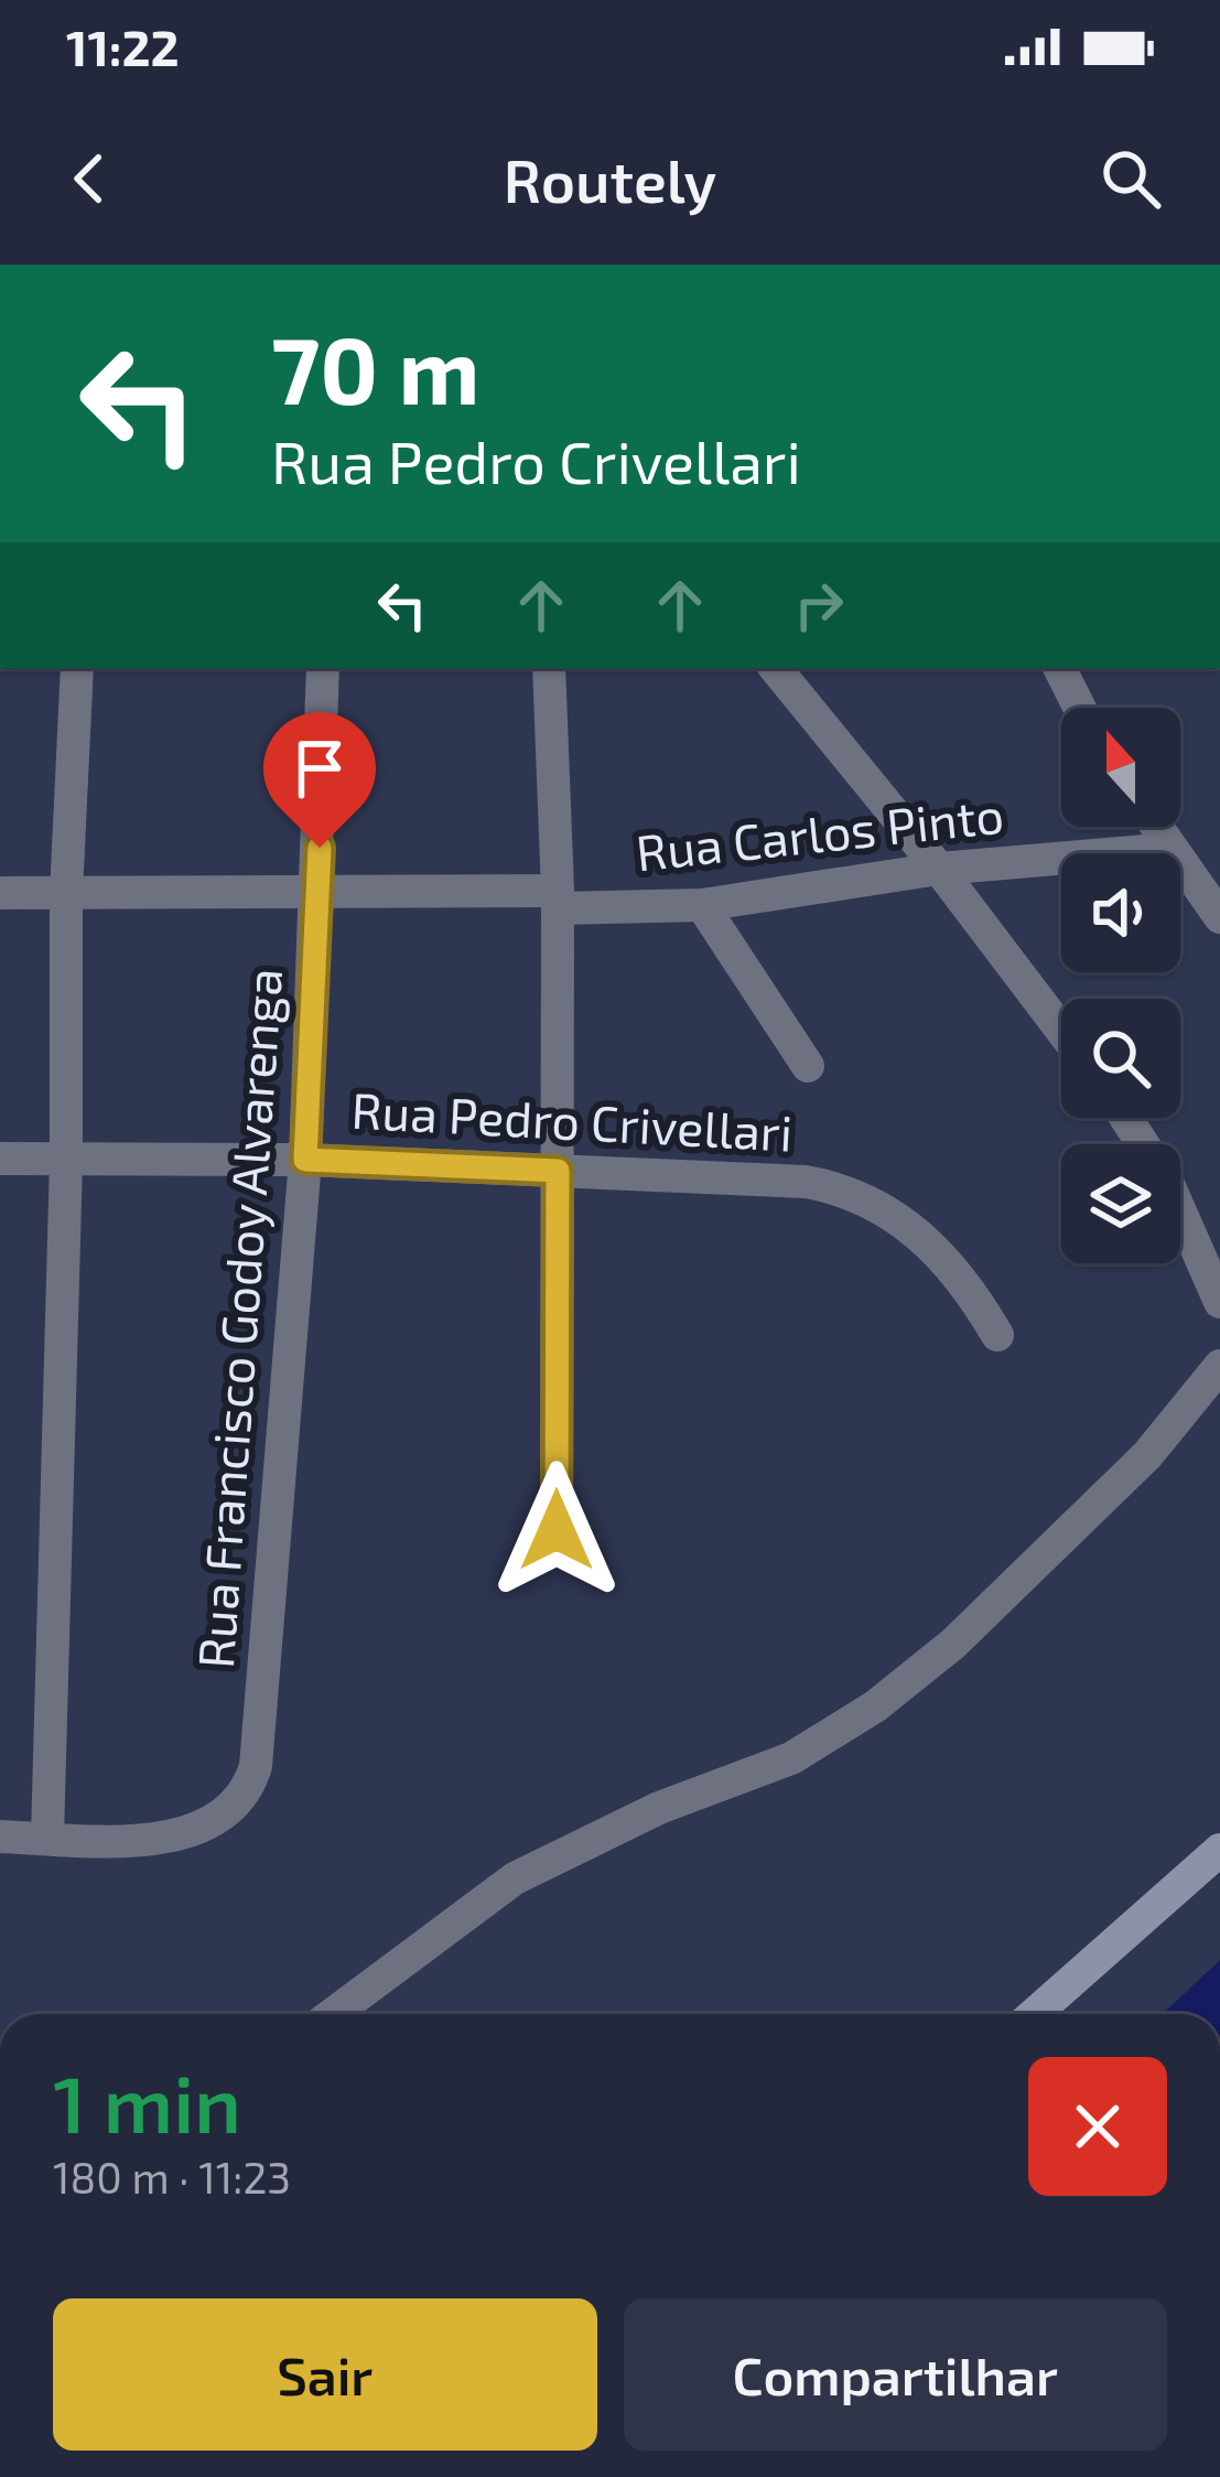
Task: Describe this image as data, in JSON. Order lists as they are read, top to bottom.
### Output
{
  "streets": {
    "street": ["Rua Carlos Pinto", "Rua Pedro Crivellari", "Rua Francisco Godoy Alvarenga"]
  },
  "crossings": [
    ["Rua Carlos Pinto", "Rua Francisco Godoy Alvarenga"],
    ["Rua Pedro Crivellari", "Rua Francisco Godoy Alvarenga"]
  ],
  "north": "top",
  "page": {
    "status": "11:22",
    "header": "Routely",
    "turn": ["70 m", "Rua Pedro Crivellari"],
    "heading": ["1 min", "180 m · 11:23"],
    "buttons": ["Sair", "Compartilhar"]
  }
}
